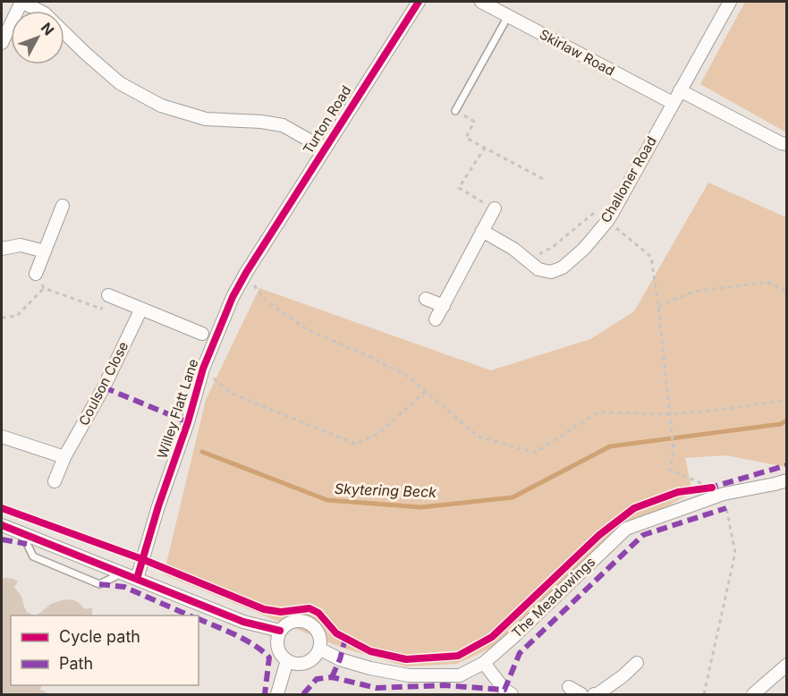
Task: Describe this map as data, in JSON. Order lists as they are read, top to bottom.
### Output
{
  "streets": {
    "street": [
      "Skirlaw Road",
      "Turton Road",
      "Challoner Road",
      "Coulson Close",
      "Willey Flatt Lane",
      "The Meadowings"
    ]
  },
  "crossings": [
    ["Skirlaw Road", "Challoner Road"],
    ["Turton Road", "Willey Flatt Lane"]
  ],
  "water": ["Skytering Beck"],
  "legend": ["Cycle path", "Path"],
  "north": "top right"
}
